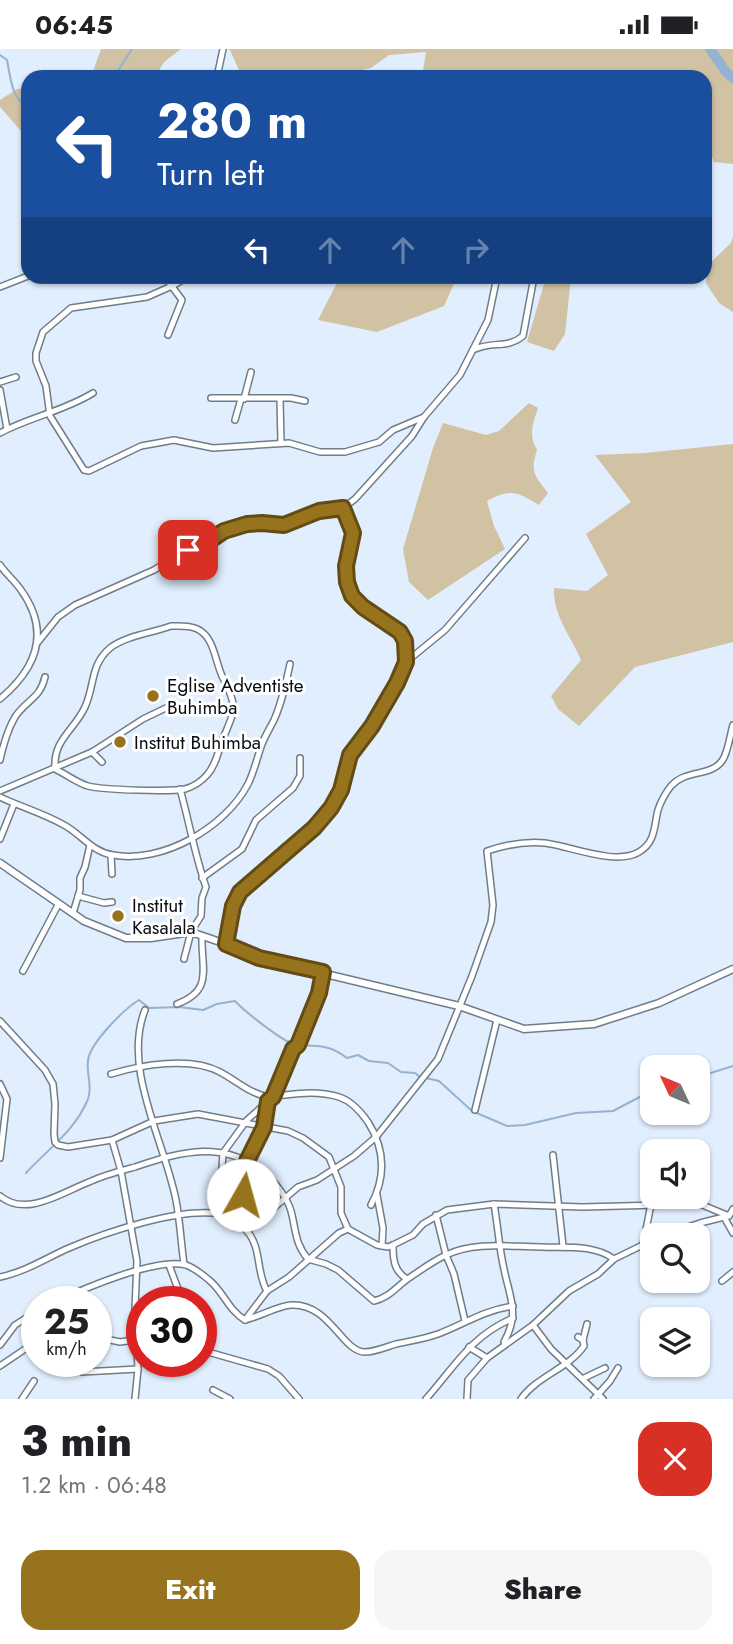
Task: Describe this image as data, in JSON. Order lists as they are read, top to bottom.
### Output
{
  "places": ["Eglise Adventiste Buhimba", "Institut Buhimba", "Institut Kasalala"],
  "north": "top left",
  "page": {
    "status": "06:45",
    "turn": ["280 m", "Turn left"],
    "speed": "25 km/h",
    "limit": "30",
    "heading": ["3 min", "1.2 km · 06:48"],
    "buttons": ["Exit", "Share"]
  }
}
